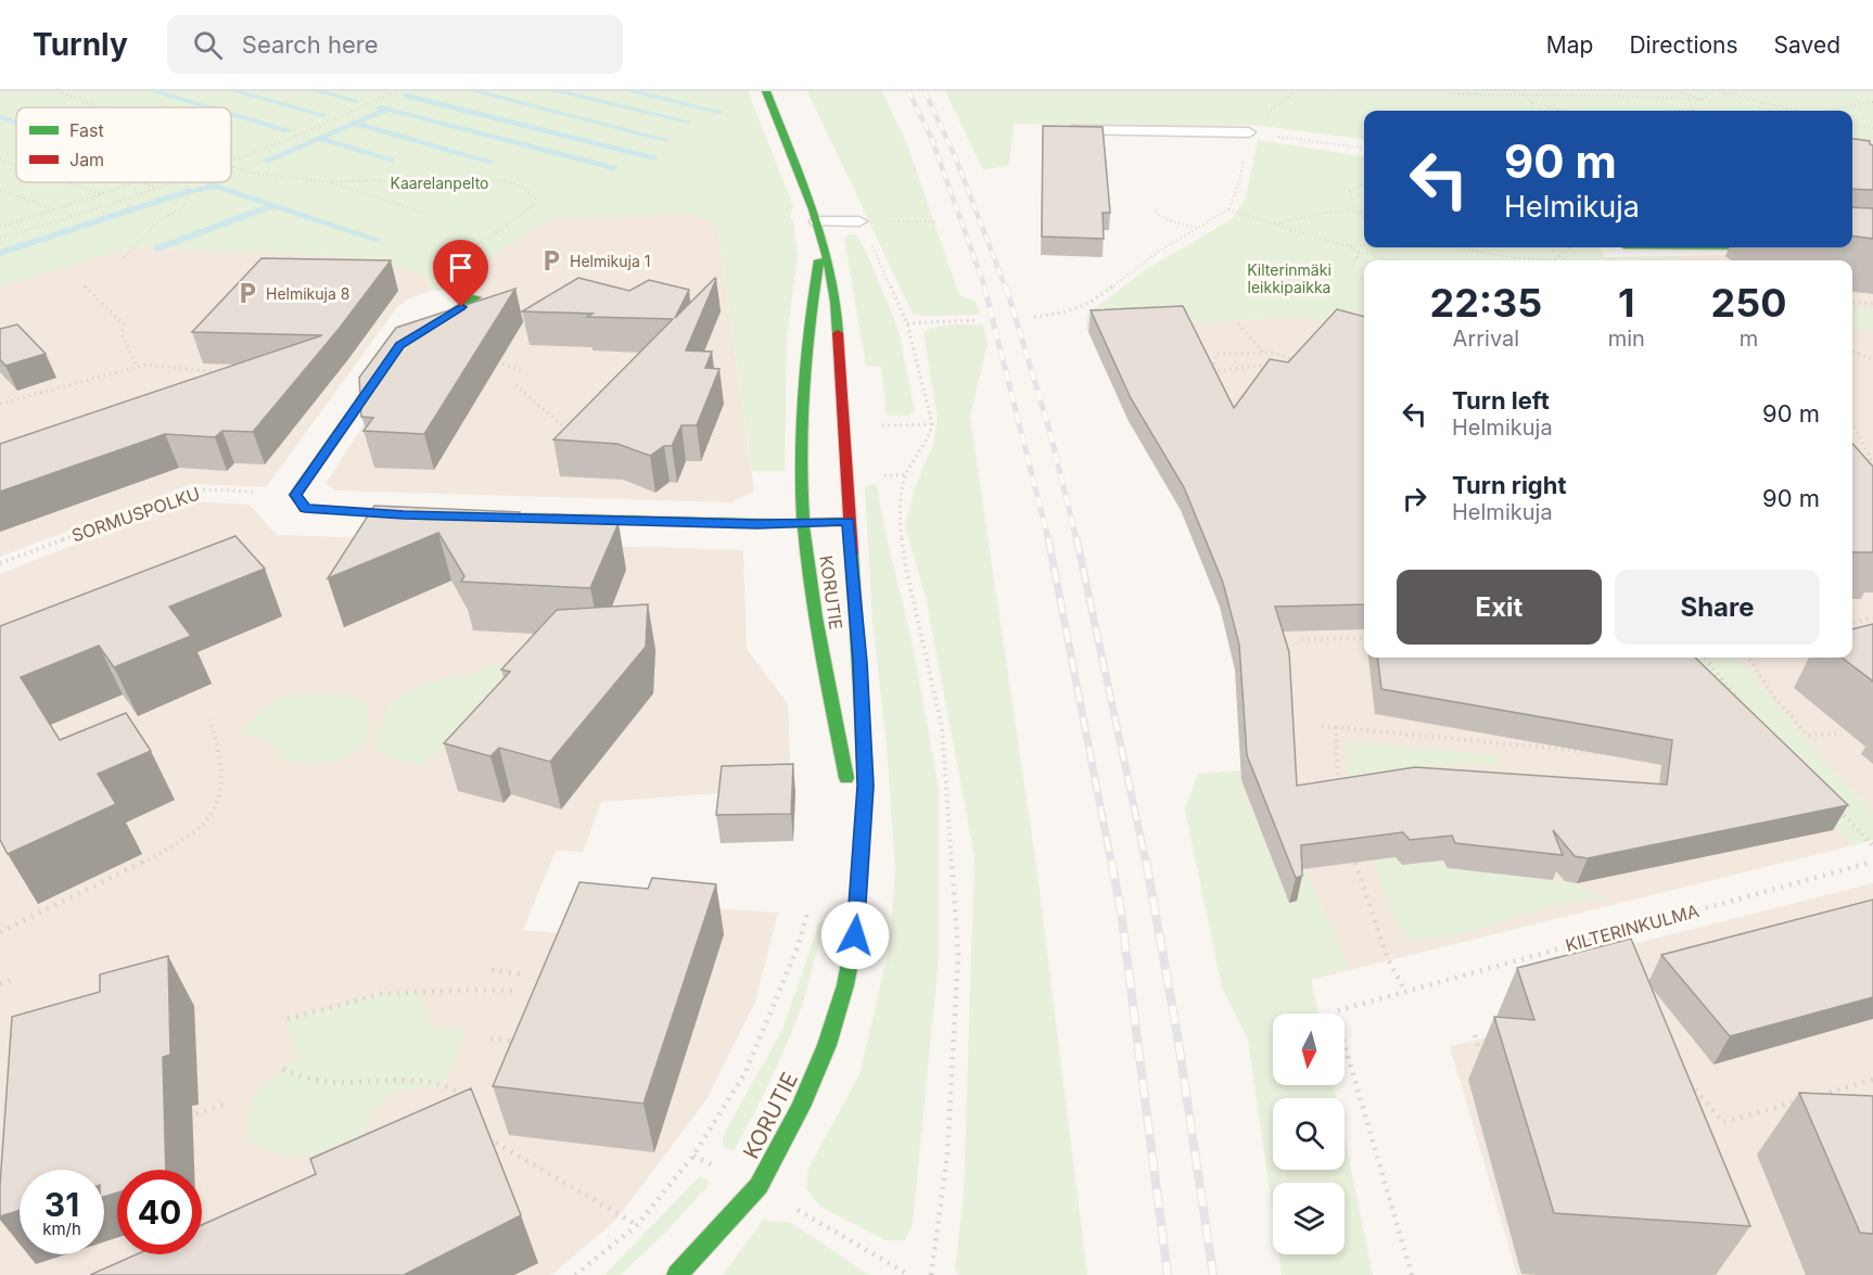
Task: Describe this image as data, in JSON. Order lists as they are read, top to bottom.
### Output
{
  "streets": {
    "street": ["KORUTIE"],
    "path": ["SORMUSPOLKU", "KILTERINKULMA"]
  },
  "parks": ["Kaarelanpelto", "Kilterinmäki leikkipaikka"],
  "places": {
    "parking": ["Helmikuja 1", "Helmikuja 8"]
  },
  "legend": ["Fast", "Jam"],
  "north": "bottom",
  "page": {
    "header": "Turnly",
    "search": "Search here",
    "nav": ["Map", "Directions", "Saved"],
    "turn": ["90 m", "Helmikuja"],
    "eta": [
      "22:35",
      "Arrival",
      "1",
      "min",
      "250",
      "m"
    ],
    "list": [
      {
        "name": "Turn left",
        "note": "Helmikuja",
        "value": "90 m"
      },
      {
        "name": "Turn right",
        "note": "Helmikuja",
        "value": "90 m"
      }
    ],
    "buttons": ["Exit", "Share"],
    "speed": "31 km/h",
    "limit": "40"
  }
}
